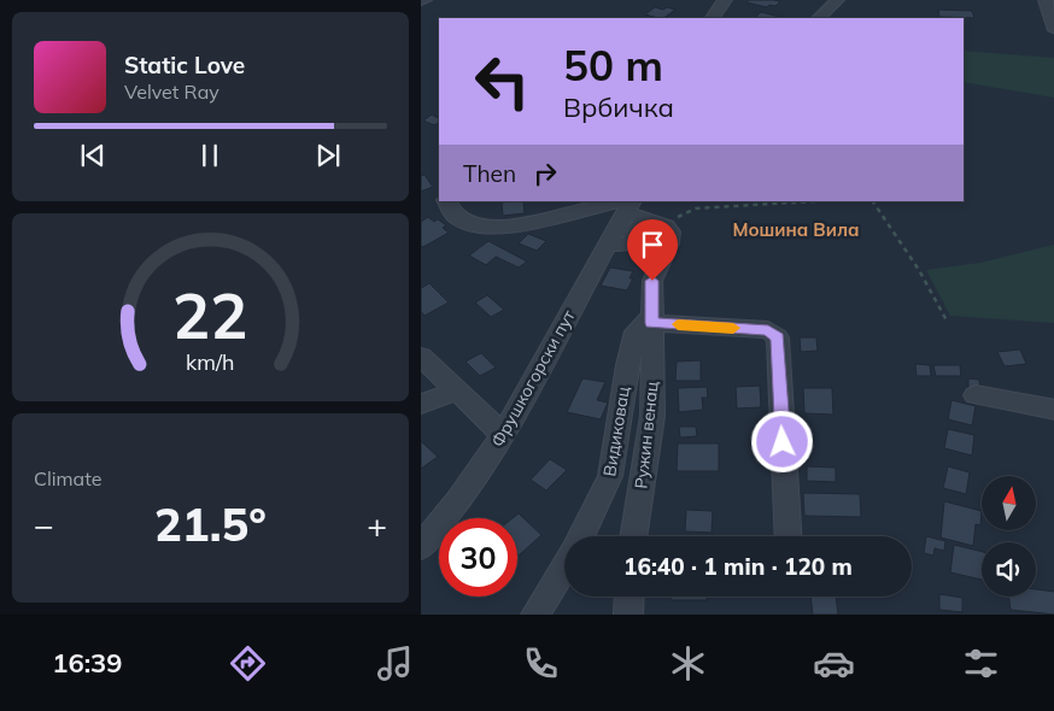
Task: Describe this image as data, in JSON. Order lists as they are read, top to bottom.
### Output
{
  "streets": {
    "street": ["Фрушкогорски пут", "Видиковац", "Ружин венац"]
  },
  "crossings": [
    ["Фрушкогорски пут", "Ружин венац"],
    ["Видиковац", "Ружин венац"]
  ],
  "districts": ["Мошина Вила"],
  "north": "top",
  "page": {
    "turn": ["50 m", "Врбичка"],
    "song": ["Static Love", "Velvet Ray"],
    "then": "Then",
    "tile": "Climate",
    "heat": ["−", "21.5°", "+"],
    "limit": "30",
    "trip": "16:40 · 1 min · 120 m",
    "tabs": "16:39",
    "gauge": ["22", "km/h"]
  }
}
